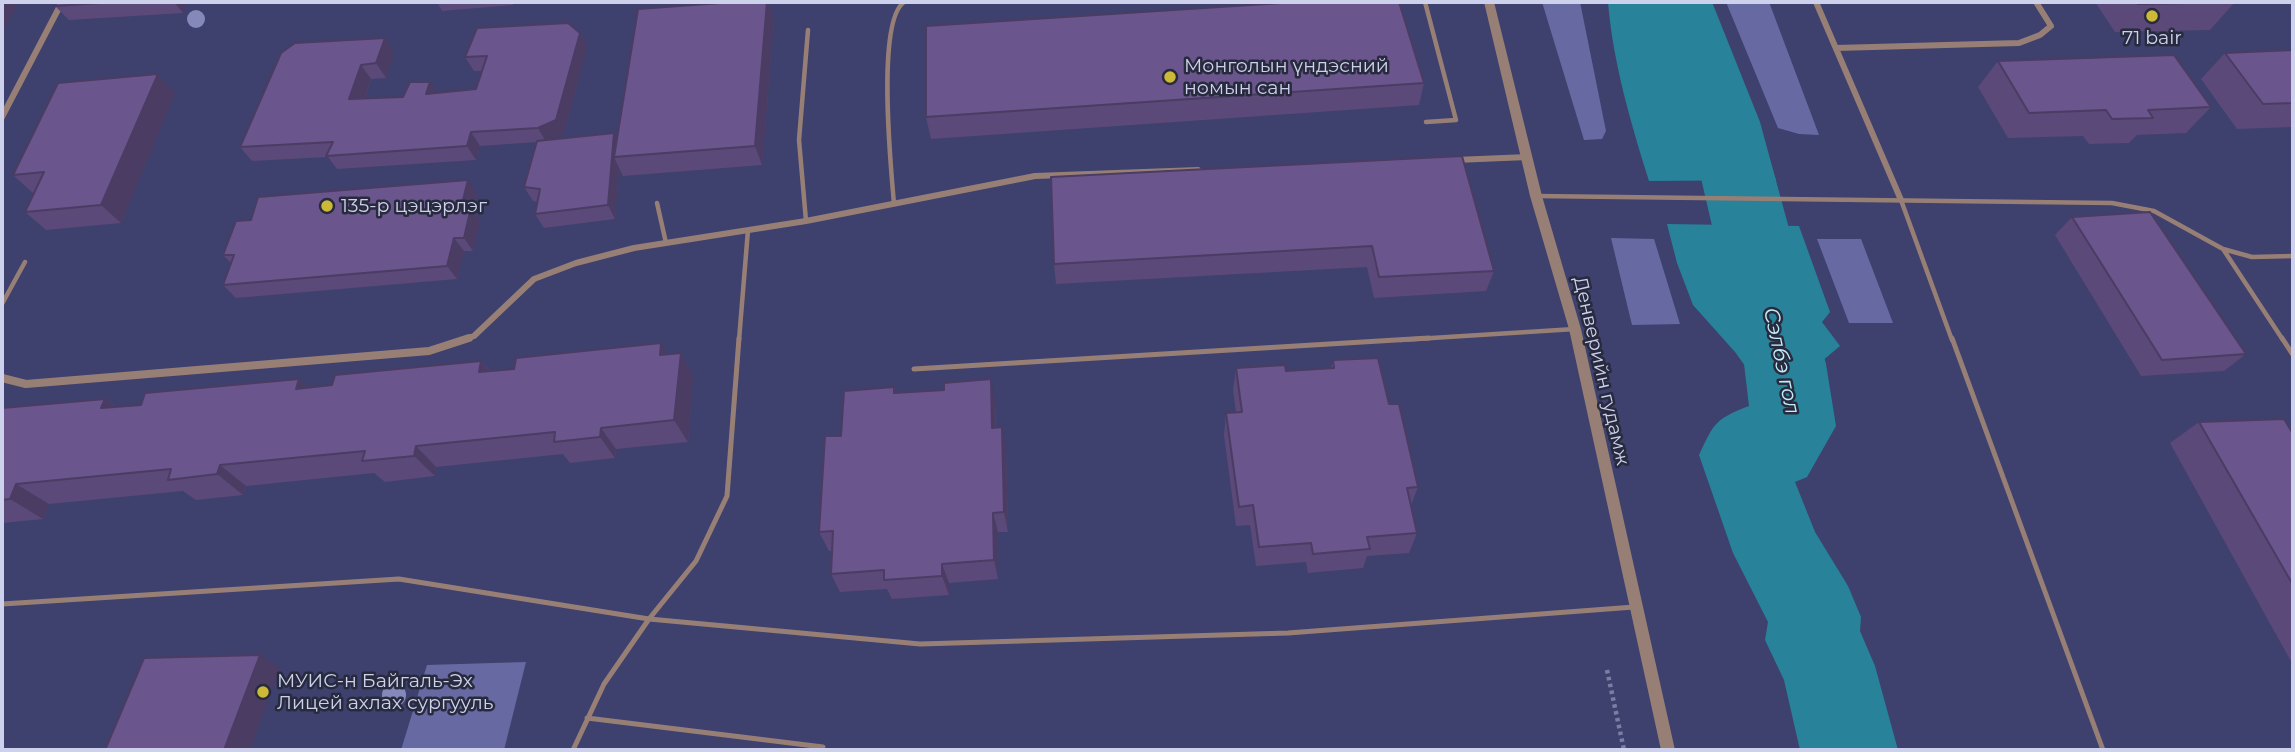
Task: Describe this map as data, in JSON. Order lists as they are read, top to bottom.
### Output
{
  "streets": {
    "street": ["Денверийн гудамж"]
  },
  "water": ["Сэлбэ гол"],
  "places": [
    "71 bair",
    "Монголын үндэсний номын сан",
    "135-р цэцэрлэг",
    "МУИС-н Байгаль-Эх Лицей ахлах сургууль"
  ]
}
